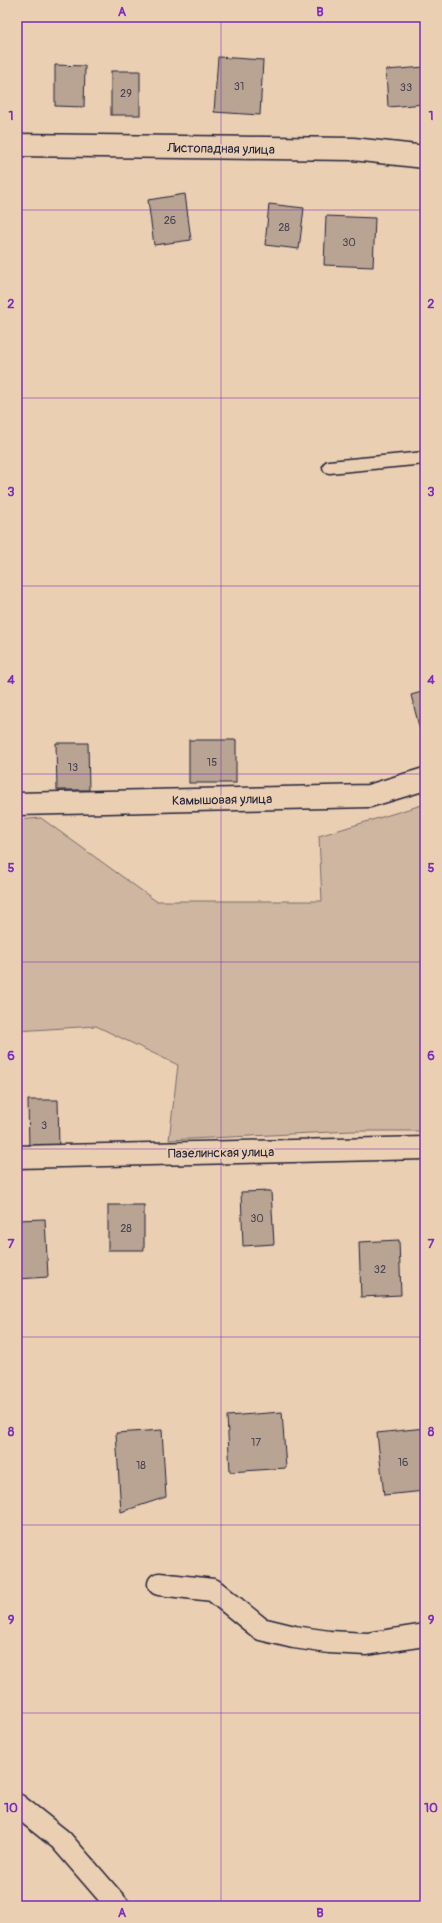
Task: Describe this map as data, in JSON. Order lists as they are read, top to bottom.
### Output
{
  "streets": {
    "street": ["Листопадная улица", "Камышовая улица", "Пазелинская улица"]
  },
  "house_numbers": [
    "31",
    "33",
    "29",
    "26",
    "28",
    "30",
    "15",
    "13",
    "3",
    "30",
    "28",
    "32",
    "17",
    "16",
    "18"
  ],
  "grid": {
    "columns": ["A", "B"],
    "rows": [
      "1",
      "2",
      "3",
      "4",
      "5",
      "6",
      "7",
      "8",
      "9",
      "10"
    ]
  }
}
